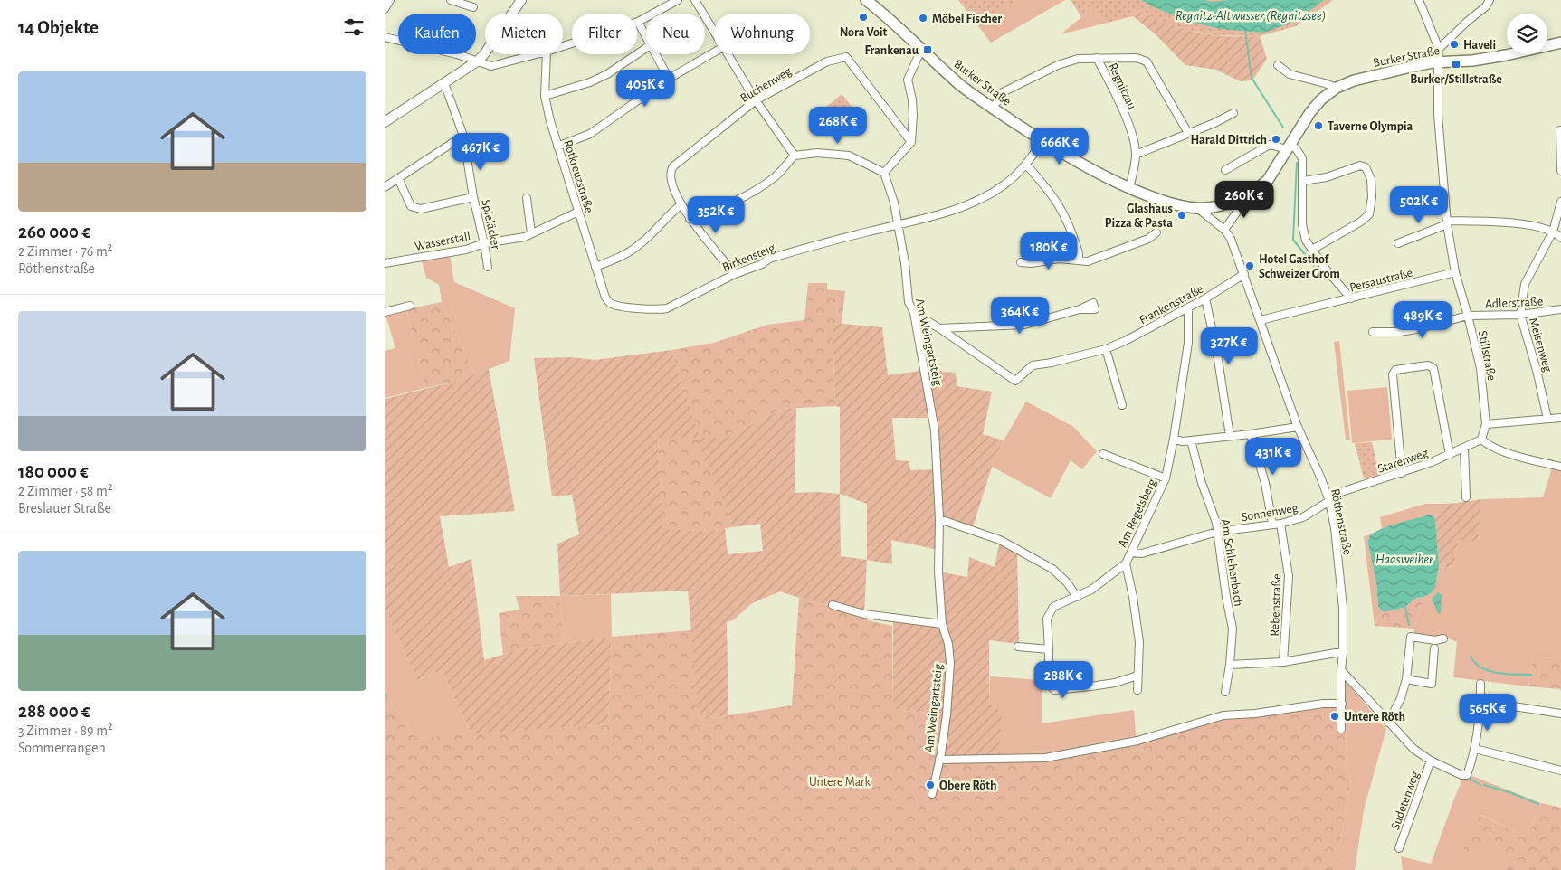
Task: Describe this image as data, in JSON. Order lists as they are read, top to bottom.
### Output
{
  "streets": {
    "main road": ["Burker Straße"],
    "street": [
      "Buchenweg",
      "Regnitzau",
      "Rotkreuzstraße",
      "Spieläcker",
      "Wasserstall",
      "Birkensteig",
      "Persaustraße",
      "Adlerstraße",
      "Frankenstraße",
      "Am Weingartsteig",
      "Meisenweg",
      "Stillstraße",
      "Starenweg",
      "Sonnenweg",
      "Am Regelsberg",
      "Röthenstraße",
      "Am Schlehenbach",
      "Rebenstraße",
      "Sudetenweg"
    ]
  },
  "crossings": [
    ["Burker Straße", "Regnitzau"],
    ["Burker Straße", "Birkensteig"],
    ["Burker Straße", "Stillstraße"],
    ["Burker Straße", "Röthenstraße"],
    ["Rotkreuzstraße", "Wasserstall"],
    ["Rotkreuzstraße", "Birkensteig"],
    ["Spieläcker", "Wasserstall"],
    ["Birkensteig", "Am Weingartsteig"],
    ["Persaustraße", "Stillstraße"],
    ["Persaustraße", "Röthenstraße"],
    ["Adlerstraße", "Meisenweg"],
    ["Adlerstraße", "Stillstraße"],
    ["Frankenstraße", "Am Weingartsteig"],
    ["Frankenstraße", "Am Regelsberg"],
    ["Frankenstraße", "Röthenstraße"],
    ["Stillstraße", "Starenweg"],
    ["Starenweg", "Sonnenweg"],
    ["Starenweg", "Röthenstraße"],
    ["Sonnenweg", "Am Regelsberg"],
    ["Sonnenweg", "Röthenstraße"],
    ["Sonnenweg", "Am Schlehenbach"],
    ["Sonnenweg", "Rebenstraße"],
    ["Röthenstraße", "Sudetenweg"]
  ],
  "water": ["Regnitz-Altwasser (Regnitzsee)", "Haasweiher"],
  "parks": ["Untere Mark"],
  "places": {
    "other": [
      "Nora Voit",
      "Möbel Fischer",
      "Haveli",
      "Taverne Olympia",
      "Harald Dittrich",
      "Glashaus Pizza & Pasta",
      "Hotel Gasthof Schweizer Grom",
      "Untere Röth",
      "Obere Röth"
    ],
    "transit": ["Frankenau", "Burker/Stillstraße"]
  },
  "page": {
    "heading": "14 Objekte",
    "chip": [
      "Kaufen",
      "Mieten",
      "Filter",
      "Neu",
      "Wohnung"
    ],
    "list": [
      {
        "name": "260 000 €",
        "note": "2 Zimmer · 76 m² · Röthenstraße"
      },
      {
        "name": "180 000 €",
        "note": "2 Zimmer · 58 m² · Breslauer Straße"
      },
      {
        "name": "288 000 €",
        "note": "3 Zimmer · 89 m² · Sommerrangen"
      }
    ],
    "price": [
      "405K €",
      "268K €",
      "666K €",
      "467K €",
      "260K €",
      "502K €",
      "352K €",
      "180K €",
      "364K €",
      "489K €",
      "327K €",
      "431K €",
      "288K €",
      "565K €"
    ]
  }
}
